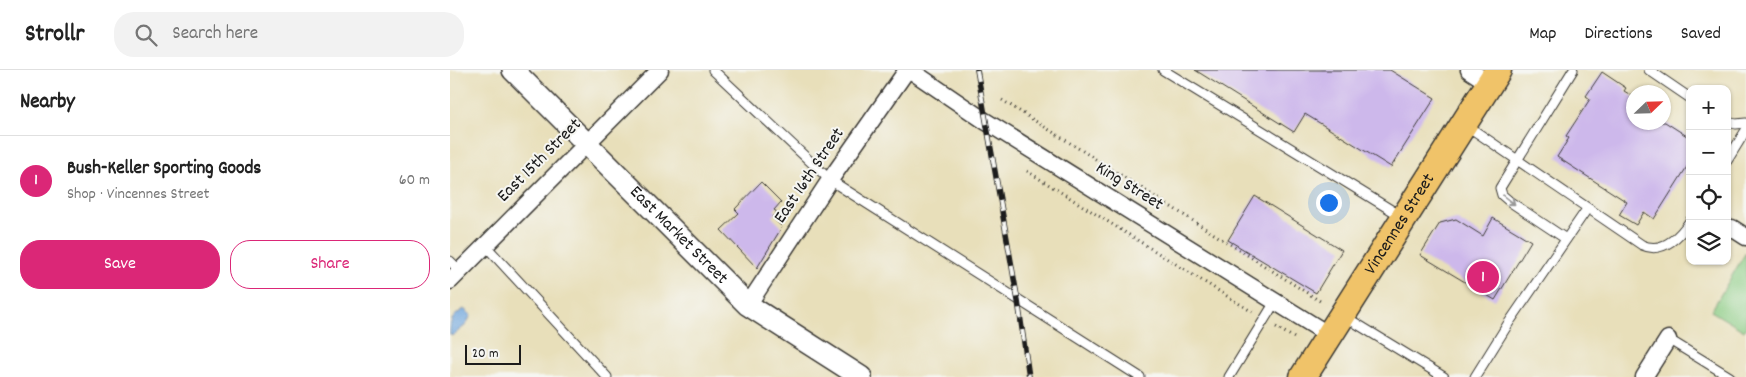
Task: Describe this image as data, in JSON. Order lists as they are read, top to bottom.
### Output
{
  "streets": {
    "main road": ["Vincennes Street"],
    "street": [
      "East 15th Street",
      "East 16th Street",
      "King Street",
      "East Market Street"
    ]
  },
  "crossings": [
    ["East 15th Street", "East Market Street"],
    ["East 16th Street", "King Street"],
    ["East 16th Street", "East Market Street"],
    ["King Street", "Vincennes Street"]
  ],
  "scale_bar": "20 m",
  "north": "top right",
  "page": {
    "header": "Strollr",
    "search": "Search here",
    "nav": ["Map", "Directions", "Saved"],
    "heading": "Nearby",
    "map_buttons": ["+", "−"],
    "list": [
      {
        "mark": "1",
        "name": "Bush-Keller Sporting Goods",
        "note": "Shop · Vincennes Street",
        "value": "60 m"
      }
    ],
    "buttons": ["Save", "Share"],
    "pins": "1",
    "scale": "20 m"
  }
}
